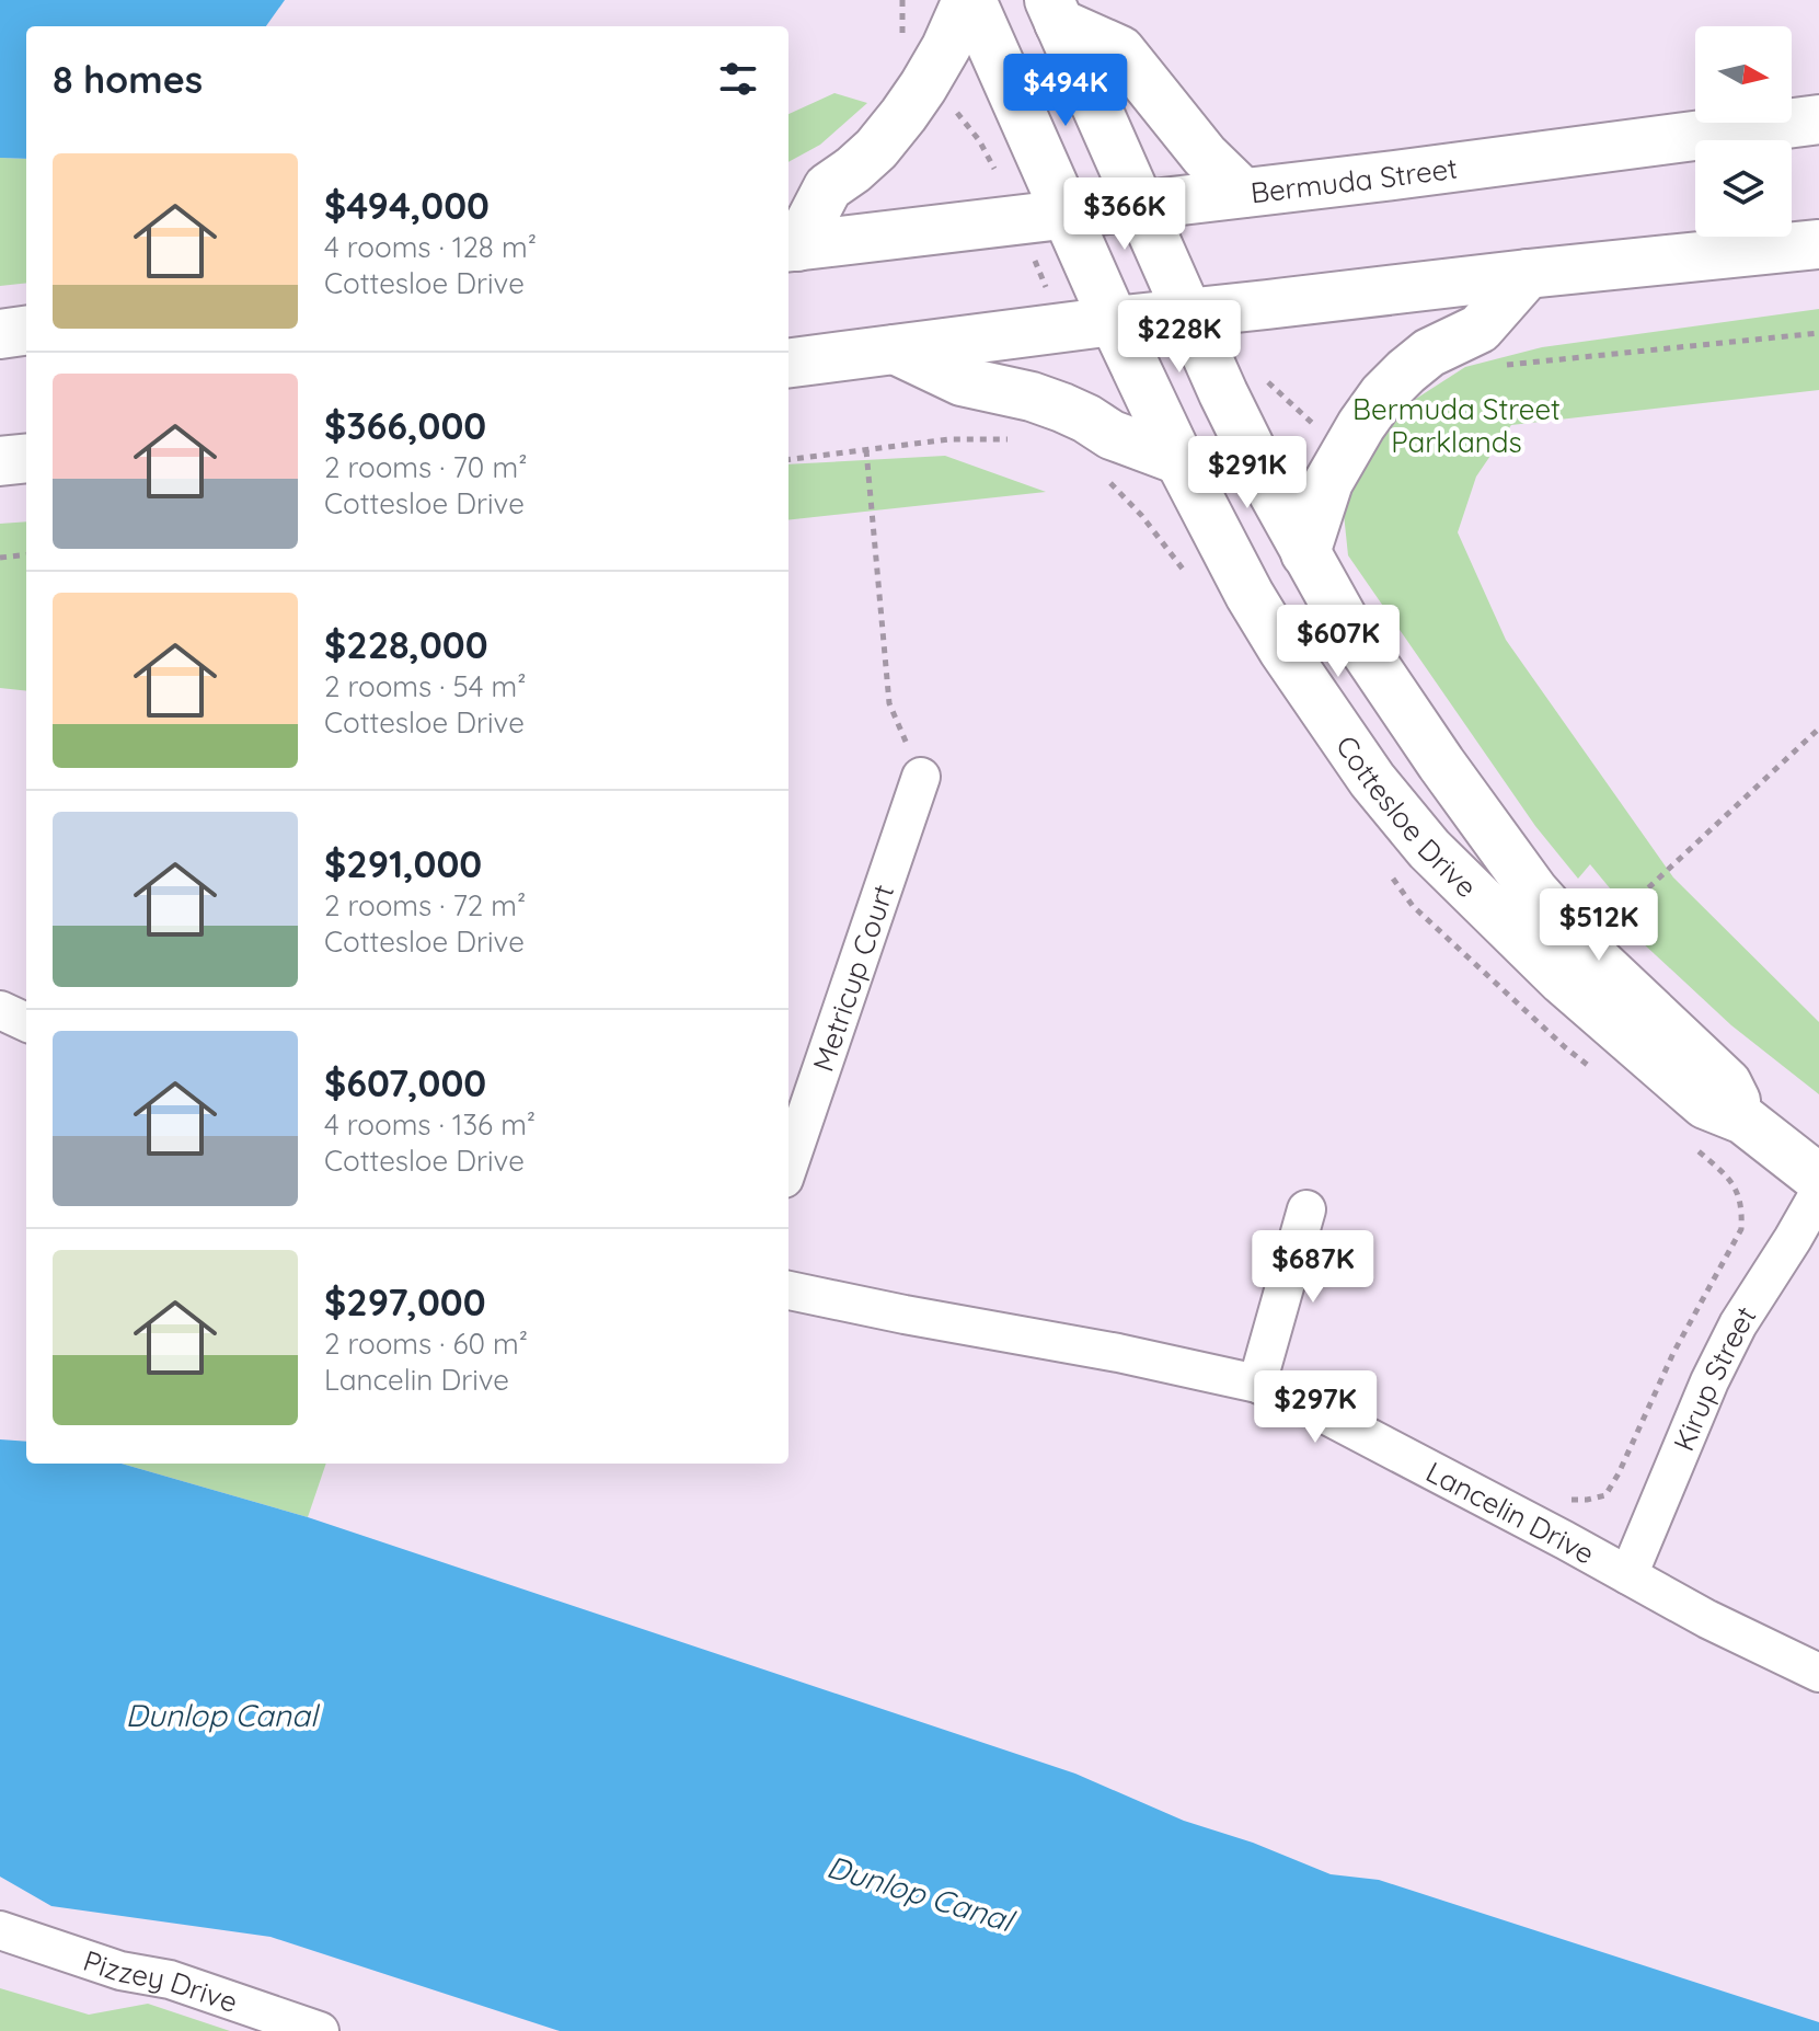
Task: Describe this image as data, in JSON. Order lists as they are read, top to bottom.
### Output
{
  "streets": {
    "main road": ["Bermuda Street", "Cottesloe Drive"],
    "street": [
      "Metricup Court",
      "Kirup Street",
      "Lancelin Drive",
      "Pizzey Drive"
    ]
  },
  "crossings": [
    ["Bermuda Street", "Cottesloe Drive"],
    ["Kirup Street", "Lancelin Drive"]
  ],
  "water": ["Dunlop Canal"],
  "parks": ["Bermuda Street Parklands"],
  "north": "right",
  "page": {
    "heading": "8 homes",
    "price": [
      "$494K",
      "$366K",
      "$228K",
      "$291K",
      "$607K",
      "$512K",
      "$687K",
      "$297K"
    ],
    "list": [
      {
        "name": "$494,000",
        "note": "4 rooms · 128 m² · Cottesloe Drive"
      },
      {
        "name": "$366,000",
        "note": "2 rooms · 70 m² · Cottesloe Drive"
      },
      {
        "name": "$228,000",
        "note": "2 rooms · 54 m² · Cottesloe Drive"
      },
      {
        "name": "$291,000",
        "note": "2 rooms · 72 m² · Cottesloe Drive"
      },
      {
        "name": "$607,000",
        "note": "4 rooms · 136 m² · Cottesloe Drive"
      },
      {
        "name": "$297,000",
        "note": "2 rooms · 60 m² · Lancelin Drive"
      }
    ]
  }
}
